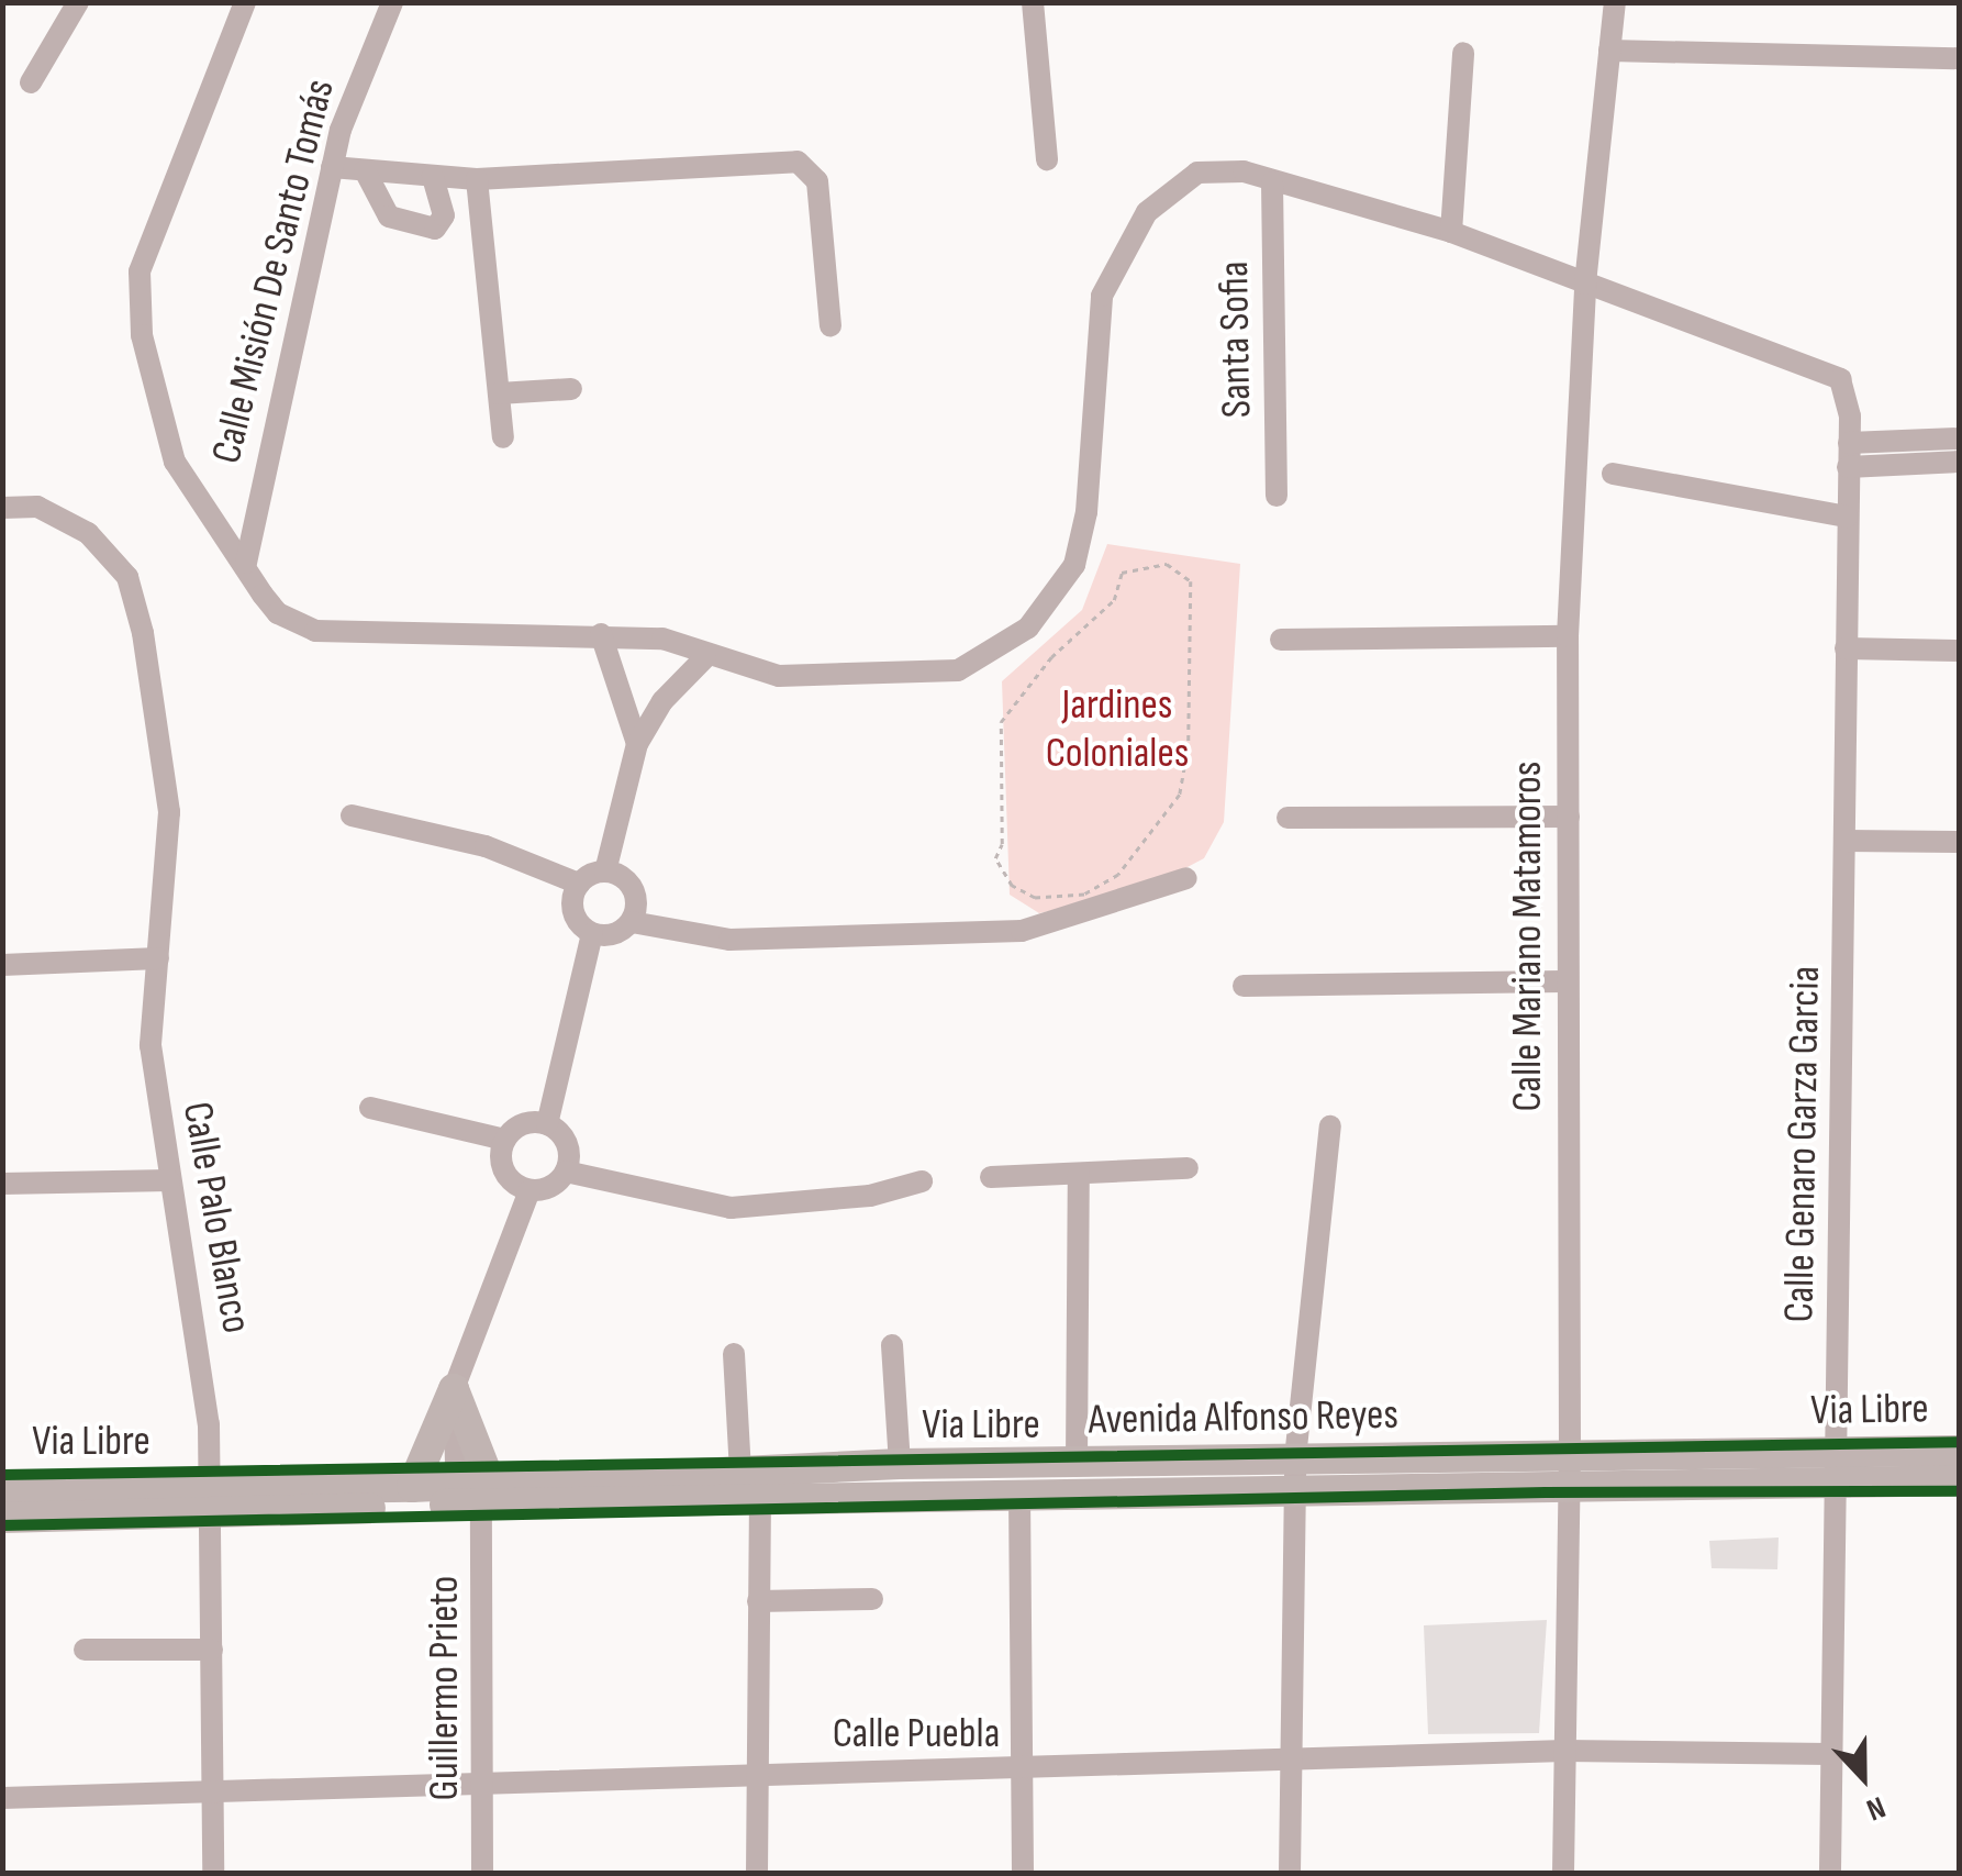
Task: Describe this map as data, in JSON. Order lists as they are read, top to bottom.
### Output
{
  "streets": {
    "main road": ["Avenida Alfonso Reyes"],
    "street": [
      "Calle Misión De Santo Tomás",
      "Santa Sofia",
      "Calle Mariano Matamoros",
      "Calle Genaro Garza Garcia",
      "Calle Palo Blanco",
      "Guillermo Prieto",
      "Calle Puebla"
    ],
    "cycle path": ["Via Libre"]
  },
  "crossings": [
    ["Calle Mariano Matamoros", "Calle Genaro Garza Garcia"],
    ["Calle Mariano Matamoros", "Avenida Alfonso Reyes"],
    ["Calle Mariano Matamoros", "Calle Puebla"],
    ["Calle Genaro Garza Garcia", "Avenida Alfonso Reyes"],
    ["Calle Genaro Garza Garcia", "Calle Puebla"],
    ["Calle Palo Blanco", "Avenida Alfonso Reyes"],
    ["Calle Palo Blanco", "Calle Puebla"],
    ["Avenida Alfonso Reyes", "Guillermo Prieto"],
    ["Guillermo Prieto", "Calle Puebla"]
  ],
  "parks": ["Jardines Coloniales"],
  "north": "bottom"
}
